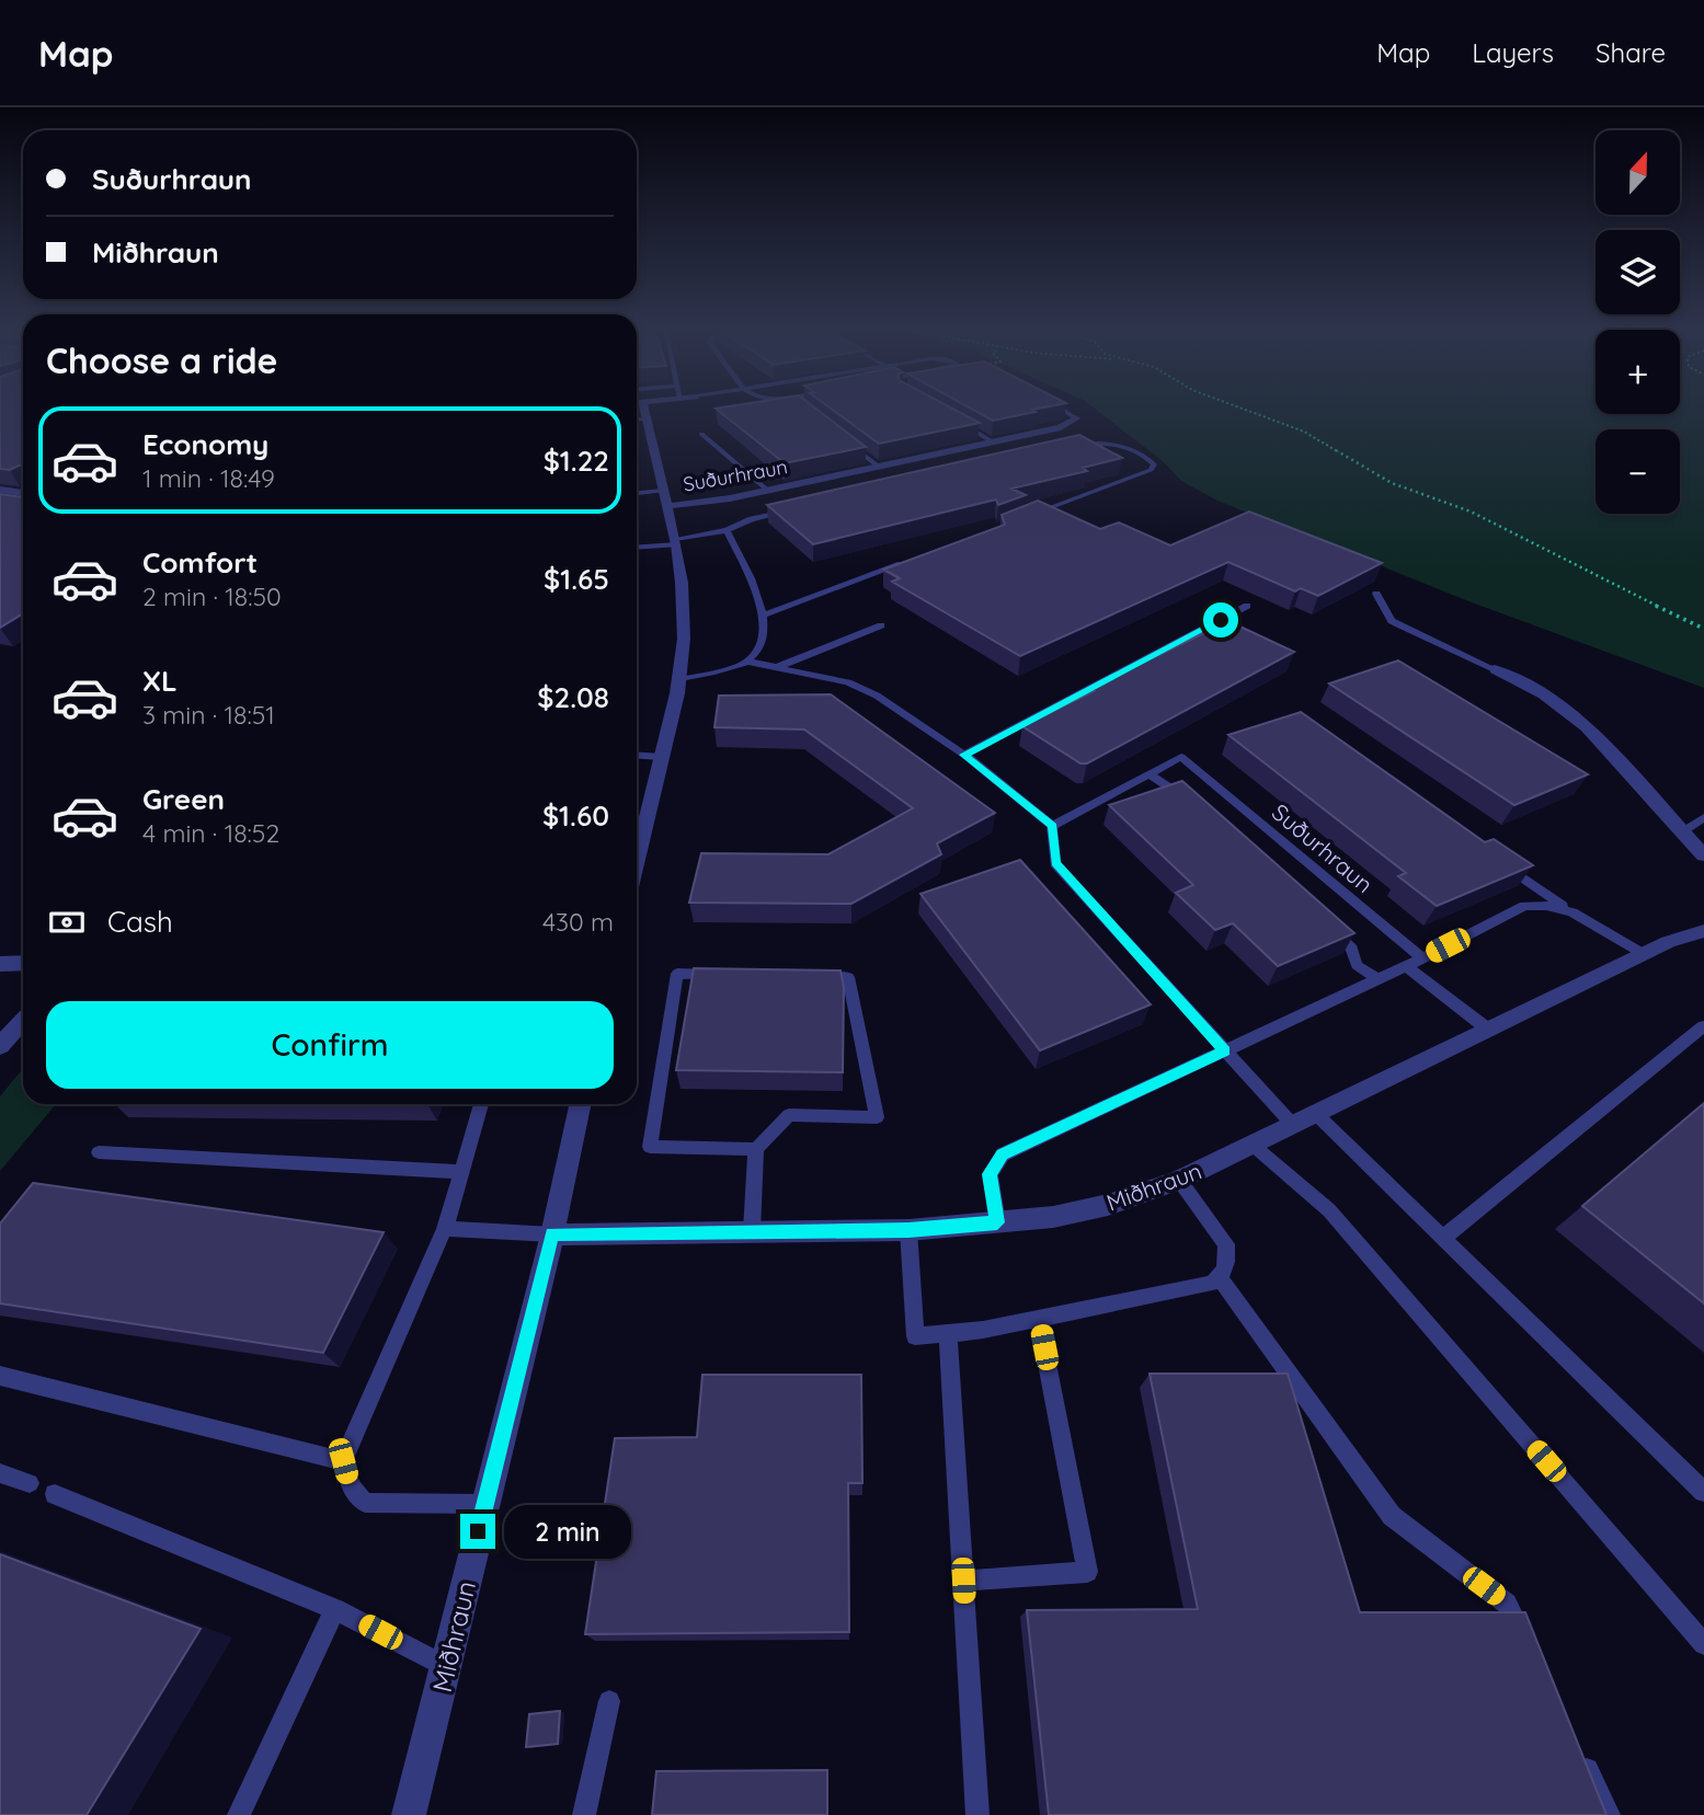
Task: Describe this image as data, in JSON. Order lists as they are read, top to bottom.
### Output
{
  "streets": {
    "street": ["Suðurhraun", "Miðhraun"]
  },
  "north": "top",
  "page": {
    "header": "Map",
    "nav": ["Map", "Layers", "Share"],
    "map_buttons": ["+", "−"],
    "banner": ["Suðurhraun", "Miðhraun"],
    "heading": "Choose a ride",
    "list": [
      {
        "name": "Economy",
        "note": "1 min · 18:49",
        "value": "$1.22"
      },
      {
        "name": "Comfort",
        "note": "2 min · 18:50",
        "value": "$1.65"
      },
      {
        "name": "XL",
        "note": "3 min · 18:51",
        "value": "$2.08"
      },
      {
        "name": "Green",
        "note": "4 min · 18:52",
        "value": "$1.60"
      }
    ],
    "pay": ["Cash", "430 m"],
    "buttons": "Confirm",
    "bubble": "2 min"
  }
}
